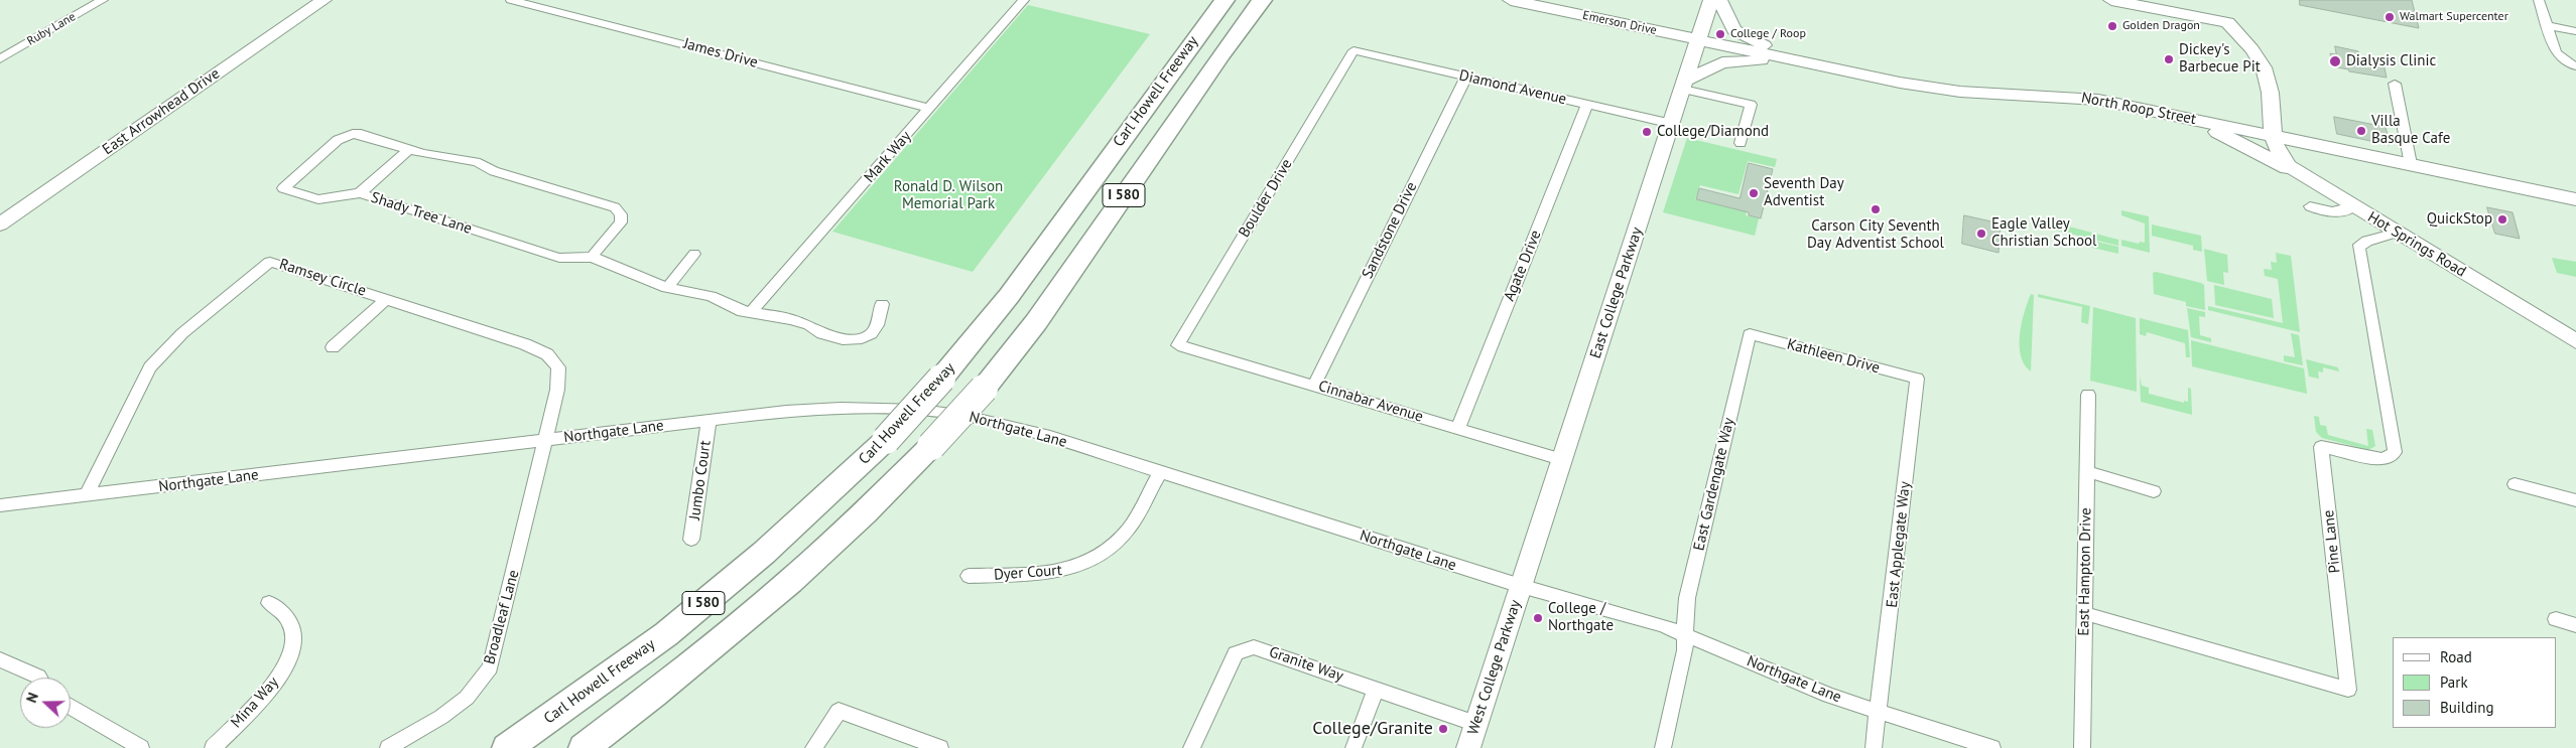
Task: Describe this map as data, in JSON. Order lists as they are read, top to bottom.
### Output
{
  "streets": {
    "highway": ["Carl Howell Freeway", "I 580"],
    "main road": [
      "Emerson Drive",
      "North Roop Street",
      "East Arrowhead Drive",
      "Hot Springs Road",
      "East College Parkway",
      "West College Parkway"
    ],
    "street": [
      "Ruby Lane",
      "James Drive",
      "Diamond Avenue",
      "Mark Way",
      "Boulder Drive",
      "Shady Tree Lane",
      "Sandstone Drive",
      "Agate Drive",
      "Ramsey Circle",
      "Kathleen Drive",
      "Cinnabar Avenue",
      "Northgate Lane",
      "Jumbo Court",
      "East Gardengate Way",
      "Pine Lane",
      "East Applegate Way",
      "East Hampton Drive",
      "Dyer Court",
      "Broadleaf Lane",
      "Granite Way",
      "Mina Way"
    ]
  },
  "crossings": [
    ["Emerson Drive", "North Roop Street"],
    ["Emerson Drive", "East College Parkway"],
    ["James Drive", "Mark Way"],
    ["Diamond Avenue", "Boulder Drive"],
    ["Diamond Avenue", "Sandstone Drive"],
    ["Diamond Avenue", "Agate Drive"],
    ["Diamond Avenue", "East College Parkway"],
    ["North Roop Street", "Hot Springs Road"],
    ["North Roop Street", "East College Parkway"],
    ["Mark Way", "Shady Tree Lane"],
    ["Boulder Drive", "Cinnabar Avenue"],
    ["Sandstone Drive", "Cinnabar Avenue"],
    ["Hot Springs Road", "Pine Lane"],
    ["Agate Drive", "Cinnabar Avenue"],
    ["Ramsey Circle", "Northgate Lane"],
    ["Ramsey Circle", "Broadleaf Lane"],
    ["East College Parkway", "Cinnabar Avenue"],
    ["East College Parkway", "Northgate Lane"],
    ["East College Parkway", "West College Parkway"],
    ["Kathleen Drive", "East Gardengate Way"],
    ["Kathleen Drive", "East Applegate Way"],
    ["Northgate Lane", "Jumbo Court"],
    ["Northgate Lane", "East Gardengate Way"],
    ["Northgate Lane", "East Applegate Way"],
    ["Northgate Lane", "Dyer Court"],
    ["Northgate Lane", "Broadleaf Lane"],
    ["Northgate Lane", "West College Parkway"],
    ["Pine Lane", "East Hampton Drive"],
    ["Granite Way", "West College Parkway"]
  ],
  "parks": ["Ronald D. Wilson Memorial Park"],
  "places": [
    "Walmart Supercenter",
    "Golden Dragon",
    "College / Roop",
    "Dickey's Barbecue Pit",
    "Dialysis Clinic",
    "Villa Basque Cafe",
    "College/Diamond",
    "Seventh Day Adventist",
    "Carson City Seventh Day Adventist School",
    "QuickStop",
    "Eagle Valley Christian School",
    "College / Northgate",
    "College/Granite"
  ],
  "legend": ["Road", "Park", "Building"],
  "north": "left"
}
